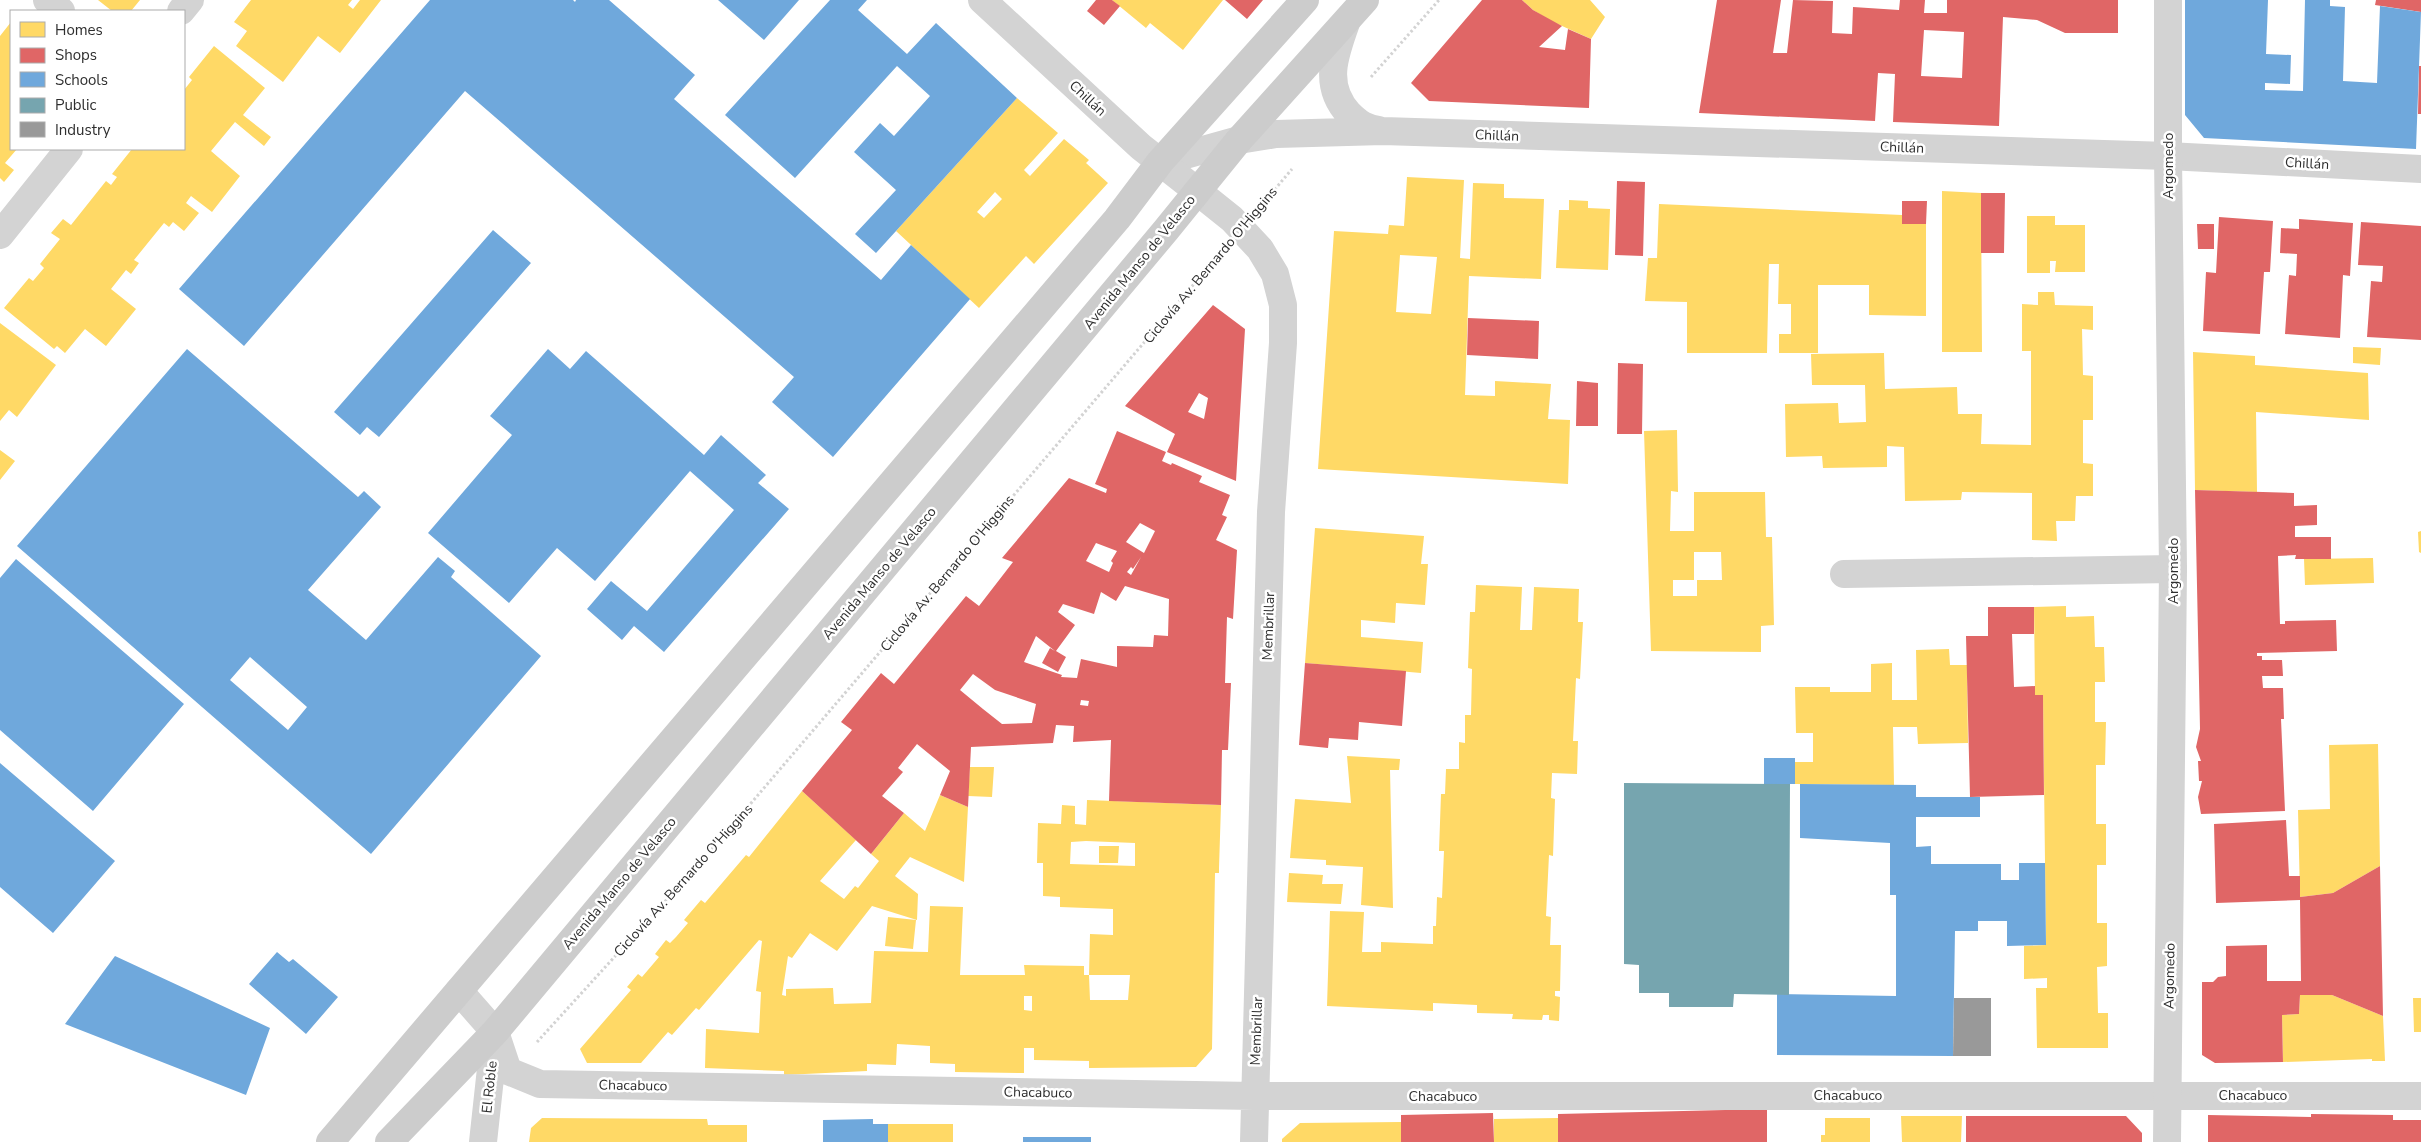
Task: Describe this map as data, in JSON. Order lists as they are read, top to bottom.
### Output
{
  "streets": {
    "main road": ["Avenida Manso de Velasco"],
    "street": [
      "Chillán",
      "Argomedo",
      "Membrillar",
      "Chacabuco",
      "El Roble"
    ],
    "path": ["Ciclovía Av. Bernardo O'Higgins"]
  },
  "crossings": [
    ["Chillán", "Argomedo"],
    ["Chillán", "Avenida Manso de Velasco"],
    ["Chillán", "Ciclovía Av. Bernardo O'Higgins"],
    ["Chillán", "Membrillar"],
    ["Argomedo", "Chacabuco"],
    ["Avenida Manso de Velasco", "Membrillar"],
    ["Avenida Manso de Velasco", "El Roble"],
    ["Ciclovía Av. Bernardo O'Higgins", "Membrillar"],
    ["Ciclovía Av. Bernardo O'Higgins", "Chacabuco"],
    ["Membrillar", "Chacabuco"]
  ],
  "legend": [
    "Homes",
    "Shops",
    "Schools",
    "Public",
    "Industry"
  ]
}
